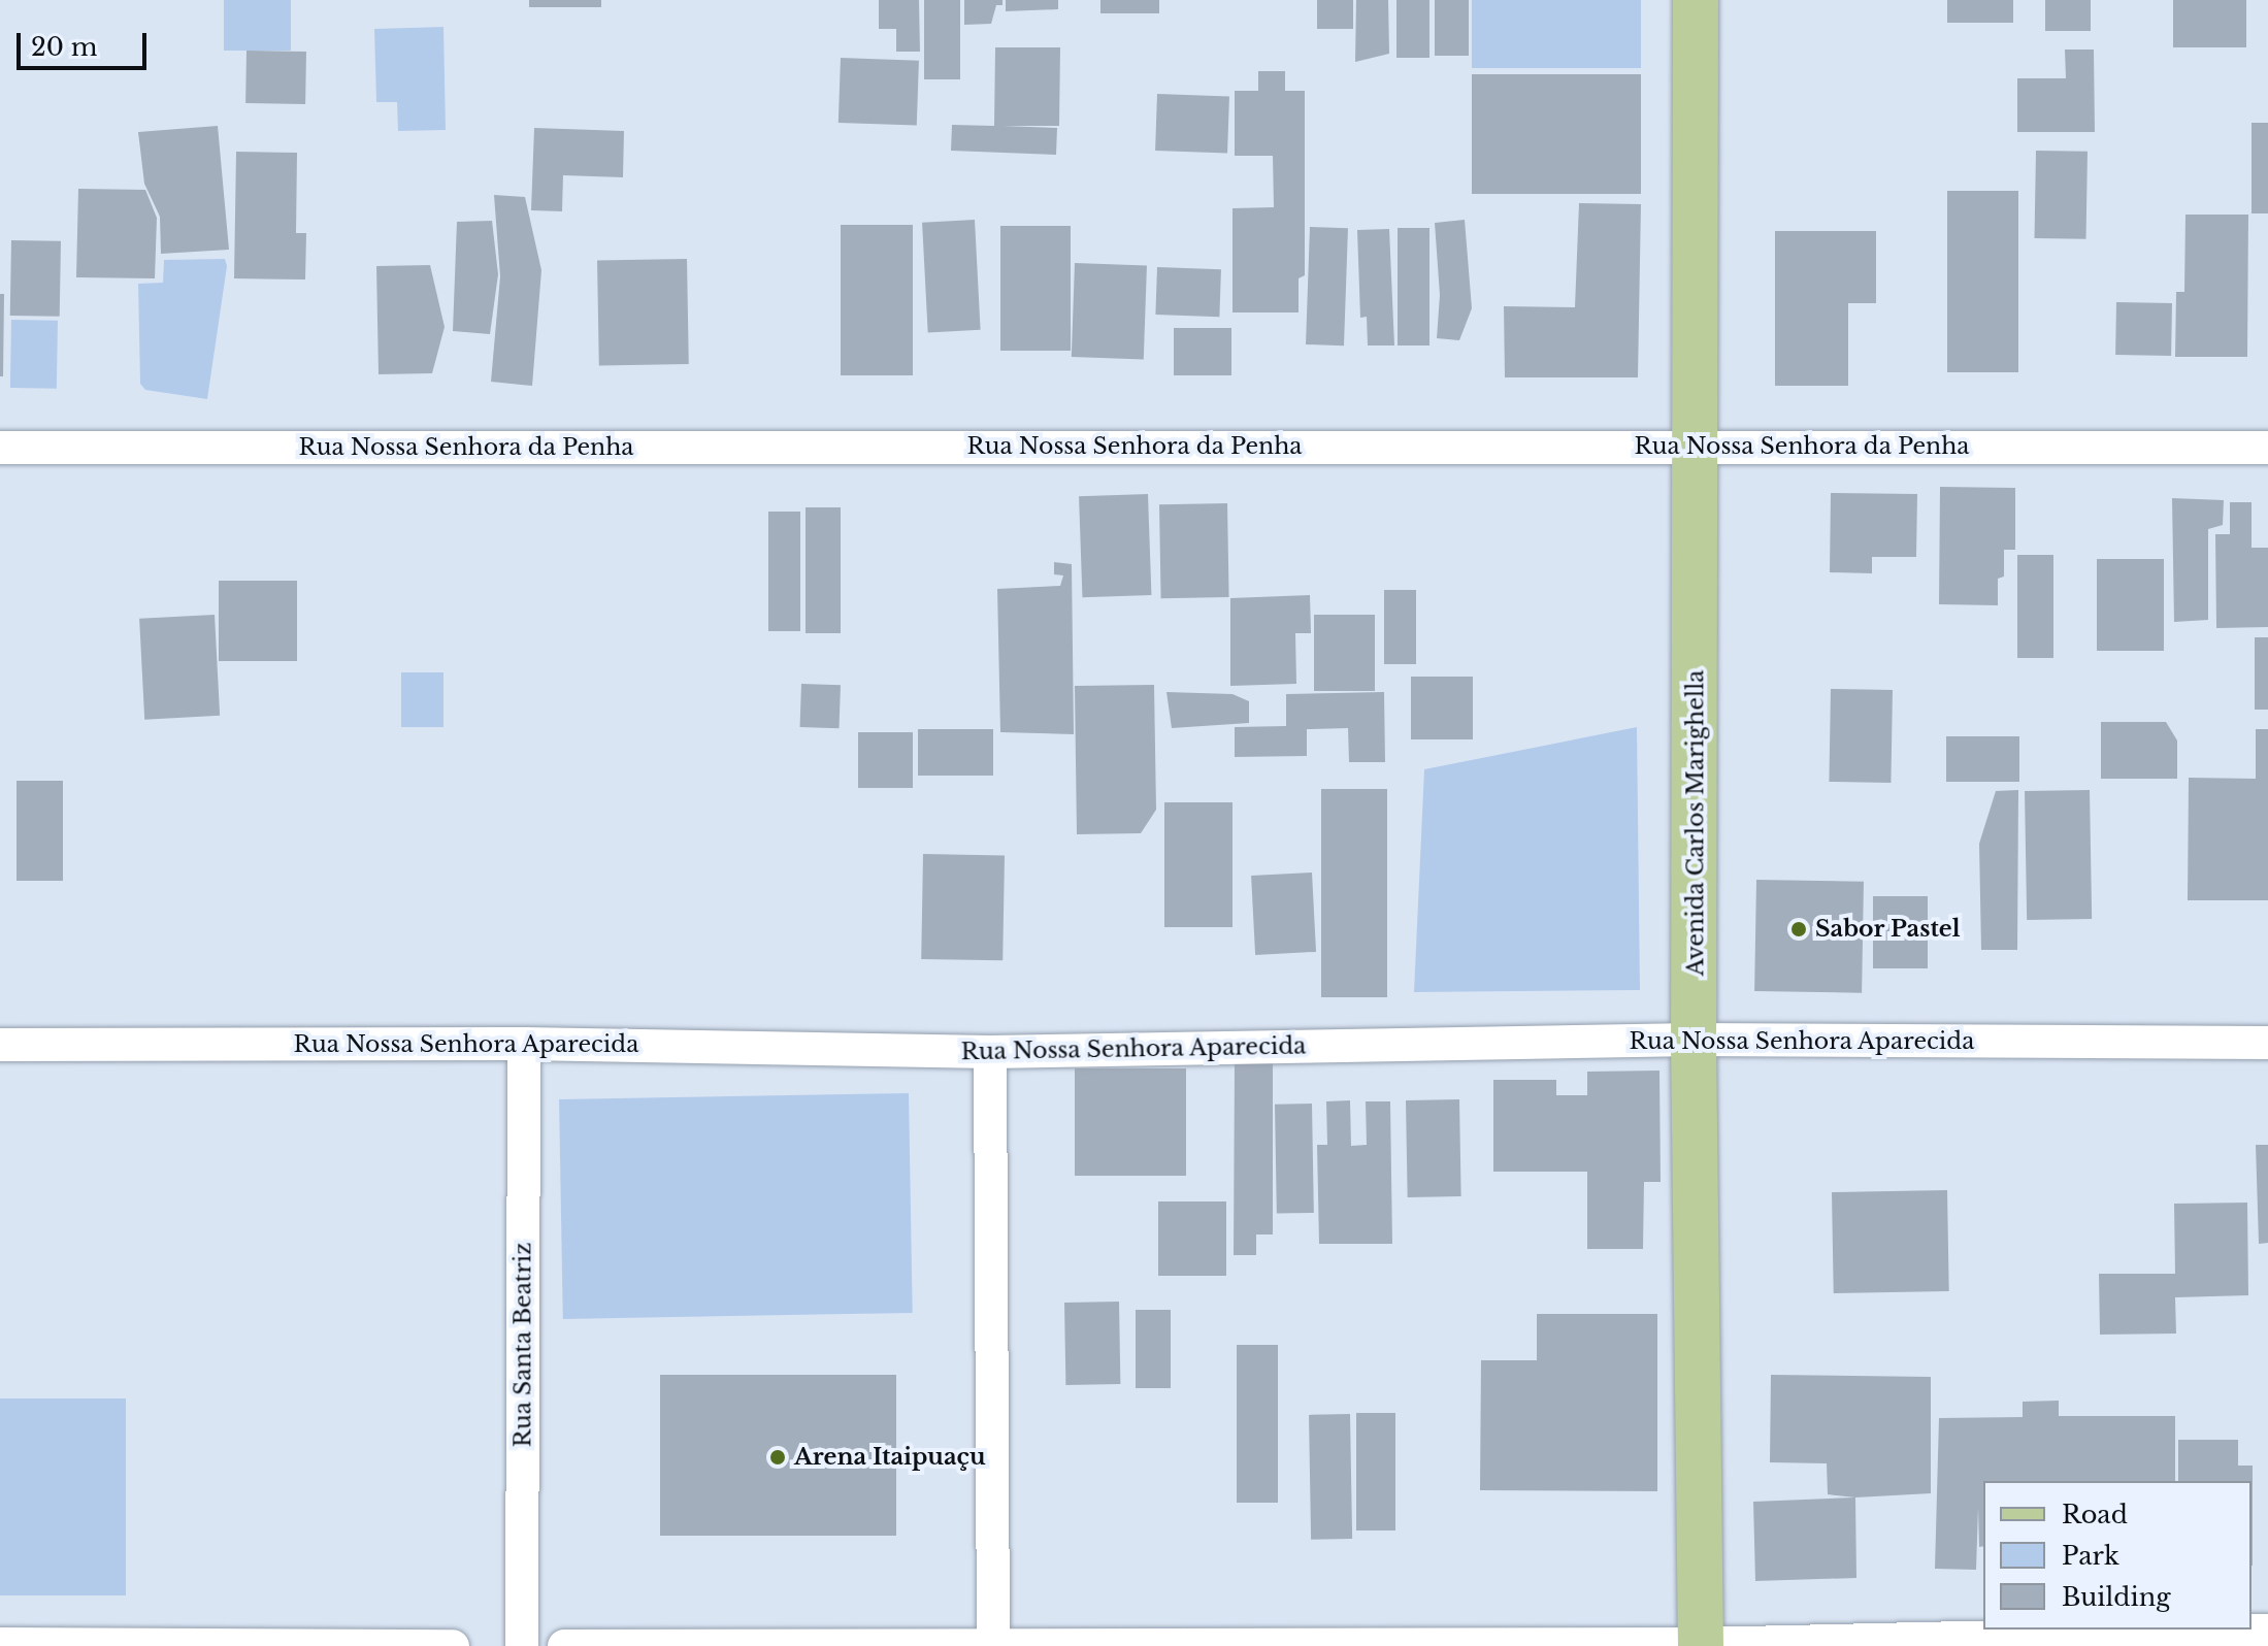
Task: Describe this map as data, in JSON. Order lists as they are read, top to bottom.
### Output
{
  "streets": {
    "main road": ["Avenida Carlos Marighella"],
    "street": ["Rua Nossa Senhora da Penha", "Rua Nossa Senhora Aparecida", "Rua Santa Beatriz"]
  },
  "crossings": [
    ["Rua Nossa Senhora da Penha", "Avenida Carlos Marighella"],
    ["Avenida Carlos Marighella", "Rua Nossa Senhora Aparecida"],
    ["Rua Nossa Senhora Aparecida", "Rua Santa Beatriz"]
  ],
  "places": ["Sabor Pastel", "Arena Itaipuaçu"],
  "legend": ["Road", "Park", "Building"],
  "scale_bar": "20 m"
}
